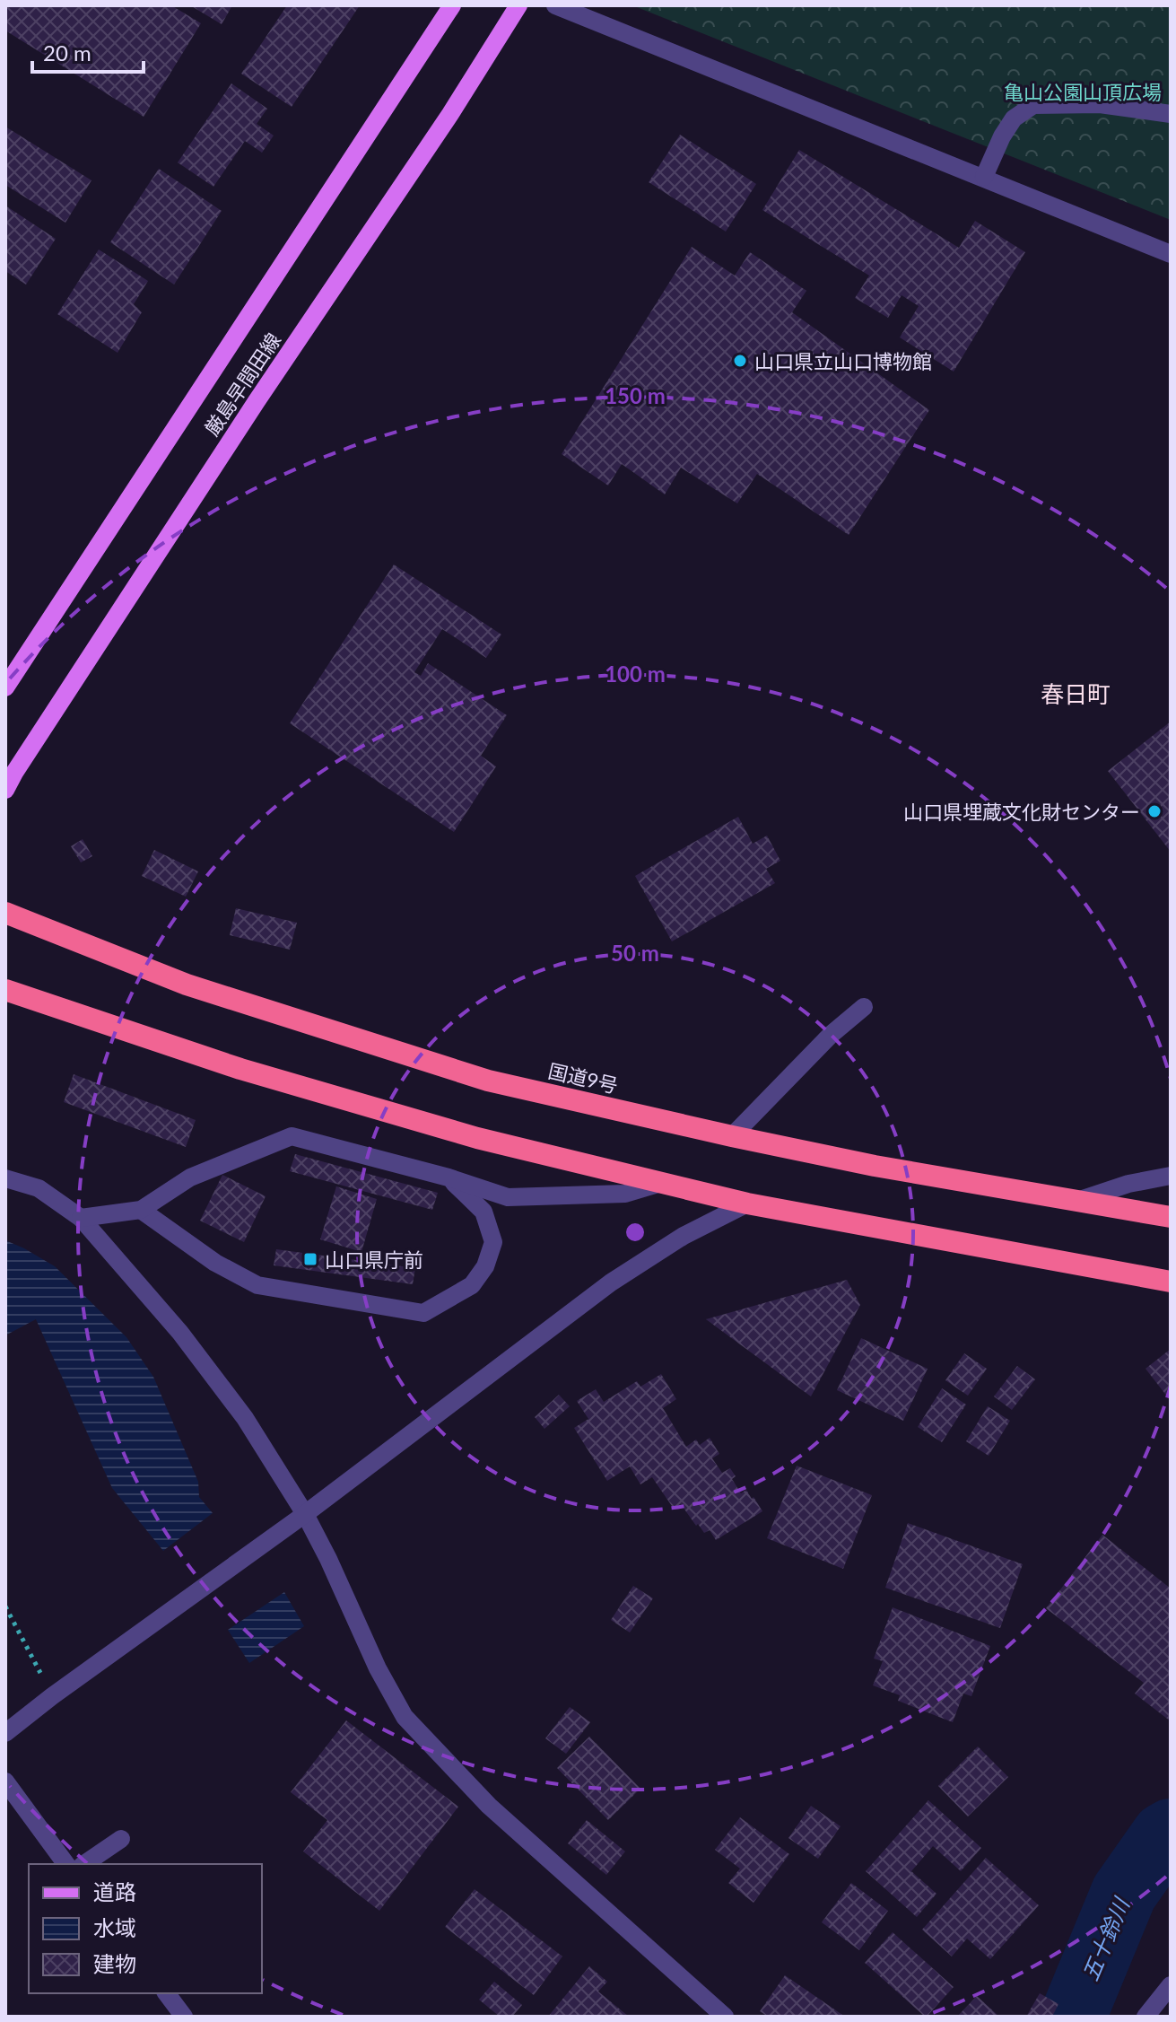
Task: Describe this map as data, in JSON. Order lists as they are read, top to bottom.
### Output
{
  "streets": {
    "highway": ["国道9号"],
    "main road": ["厳島早間田線"]
  },
  "districts": ["春日町"],
  "water": ["五十鈴川"],
  "parks": ["亀山公園山頂広場"],
  "places": {
    "other": ["山口県立山口博物館", "山口県埋蔵文化財センター"],
    "transit": ["山口県庁前"]
  },
  "legend": ["道路", "水域", "建物"],
  "scale_bar": "20 m",
  "rings": ["150 m", "100 m", "50 m"]
}
